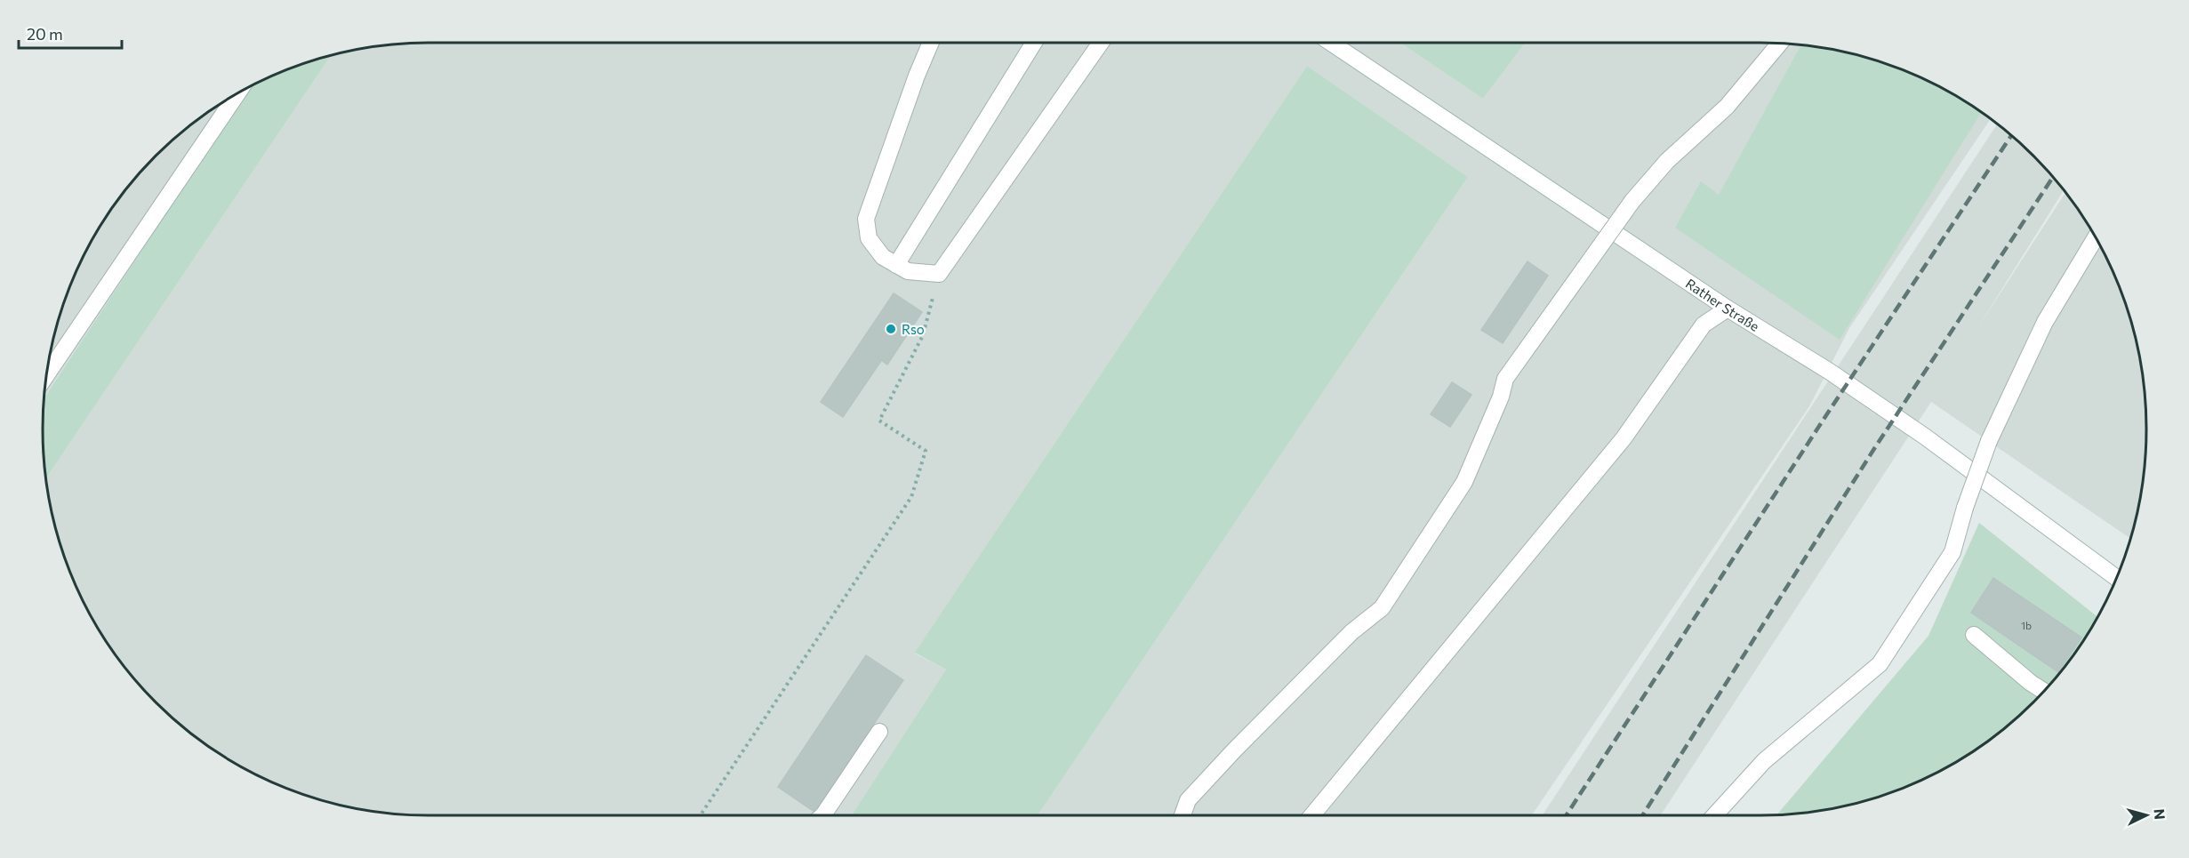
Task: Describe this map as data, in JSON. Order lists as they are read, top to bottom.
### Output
{
  "streets": {
    "street": ["Rather Straße"]
  },
  "places": ["Rso"],
  "house_numbers": ["1b"],
  "scale_bar": "20 m",
  "north": "right"
}
